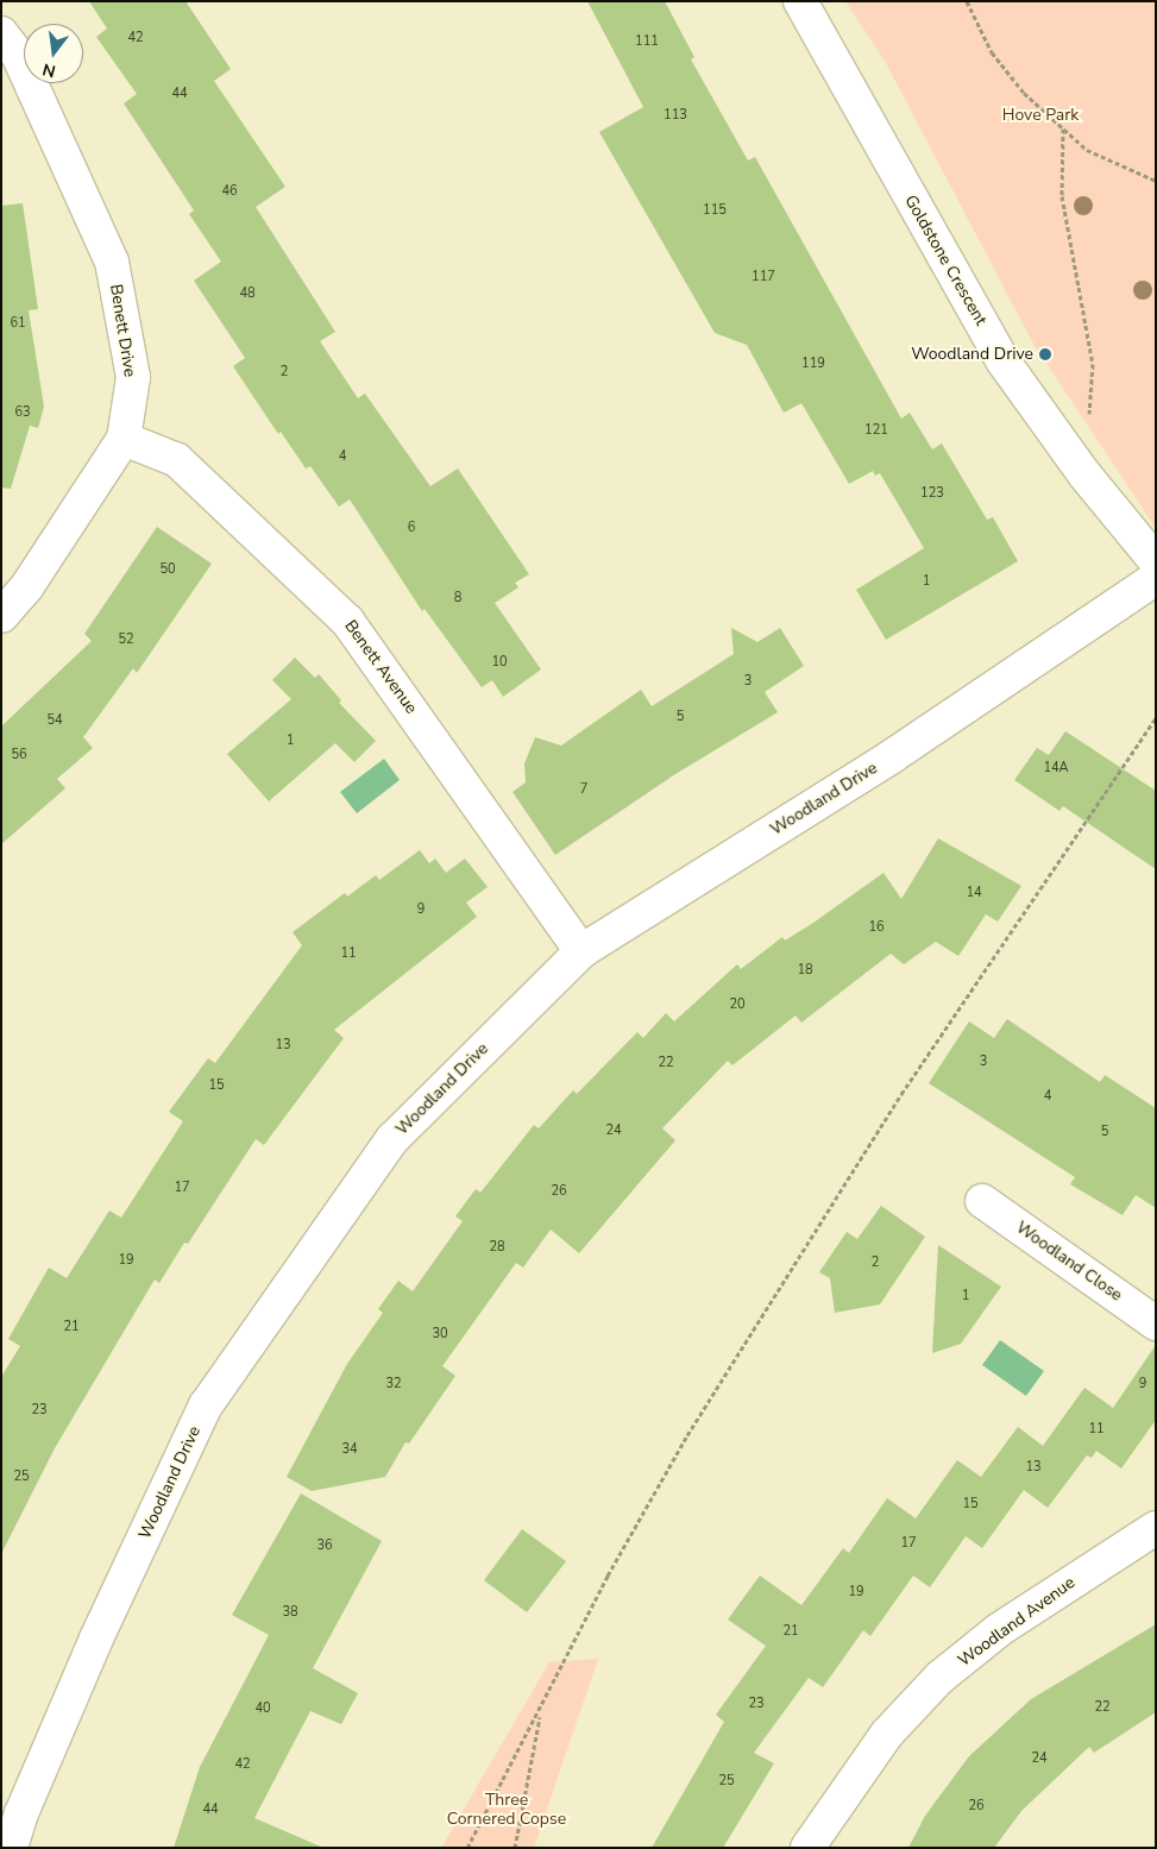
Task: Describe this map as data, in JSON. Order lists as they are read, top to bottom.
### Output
{
  "streets": {
    "street": [
      "Goldstone Crescent",
      "Benett Drive",
      "Benett Avenue",
      "Woodland Drive",
      "Woodland Close",
      "Woodland Avenue"
    ]
  },
  "crossings": [
    ["Benett Drive", "Benett Avenue"],
    ["Benett Avenue", "Woodland Drive"]
  ],
  "parks": ["Hove Park", "Three Cornered Copse"],
  "places": ["Woodland Drive"],
  "house_numbers": [
    "42",
    "111",
    "44",
    "113",
    "46",
    "115",
    "117",
    "48",
    "61",
    "119",
    "2",
    "63",
    "121",
    "4",
    "123",
    "6",
    "50",
    "1",
    "8",
    "52",
    "10",
    "3",
    "5",
    "54",
    "1",
    "56",
    "14A",
    "7",
    "14",
    "9",
    "16",
    "11",
    "18",
    "20",
    "13",
    "3",
    "22",
    "15",
    "4",
    "24",
    "5",
    "17",
    "26",
    "28",
    "19",
    "2",
    "1",
    "21",
    "30",
    "32",
    "9",
    "23",
    "11",
    "34",
    "13",
    "25",
    "15",
    "17",
    "36",
    "19",
    "38",
    "21",
    "23",
    "22",
    "40",
    "24",
    "42",
    "25",
    "26",
    "44"
  ],
  "north": "bottom"
}
